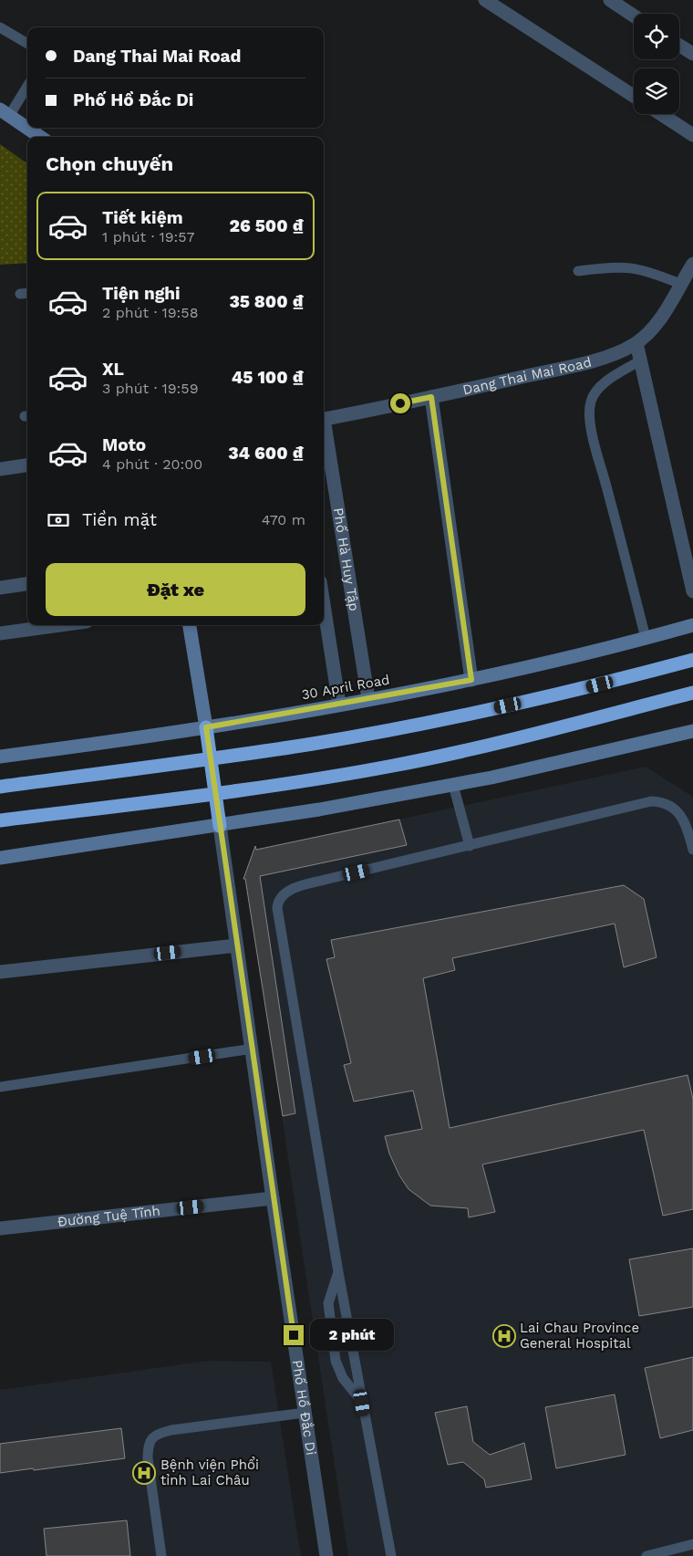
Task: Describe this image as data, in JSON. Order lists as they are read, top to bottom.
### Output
{
  "streets": {
    "street": [
      "Dang Thai Mai Road",
      "Phố Hà Huy Tập",
      "30 April Road",
      "Đường Tuệ Tĩnh",
      "Phố Hồ Đắc Di"
    ]
  },
  "crossings": [
    ["Phố Hà Huy Tập", "30 April Road"],
    ["Đường Tuệ Tĩnh", "Phố Hồ Đắc Di"]
  ],
  "places": {
    "hospital": ["Lai Chau Province General Hospital", "Bệnh viện Phổi tỉnh Lai Châu"]
  },
  "page": {
    "banner": ["Dang Thai Mai Road", "Phố Hồ Đắc Di"],
    "heading": "Chọn chuyến",
    "list": [
      {
        "name": "Tiết kiệm",
        "note": "1 phút · 19:57",
        "value": "26 500 ₫"
      },
      {
        "name": "Tiện nghi",
        "note": "2 phút · 19:58",
        "value": "35 800 ₫"
      },
      {
        "name": "XL",
        "note": "3 phút · 19:59",
        "value": "45 100 ₫"
      },
      {
        "name": "Moto",
        "note": "4 phút · 20:00",
        "value": "34 600 ₫"
      }
    ],
    "pay": ["Tiền mặt", "470 m"],
    "buttons": "Đặt xe",
    "bubble": "2 phút"
  }
}
